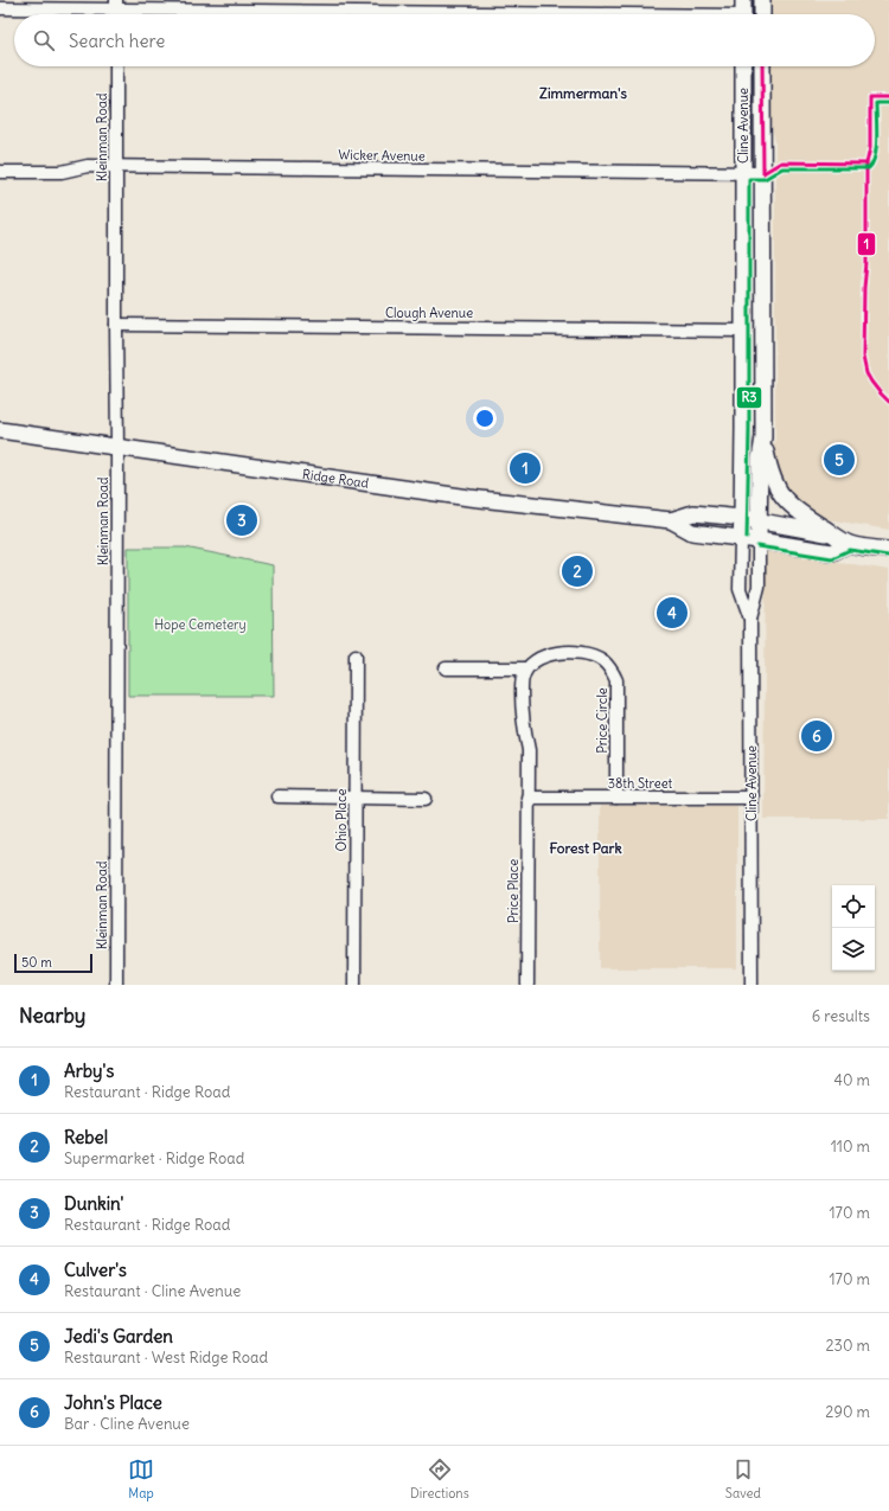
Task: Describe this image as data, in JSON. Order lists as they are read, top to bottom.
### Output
{
  "streets": {
    "main road": ["Cline Avenue", "Ridge Road"],
    "street": [
      "Kleinman Road",
      "Wicker Avenue",
      "Clough Avenue",
      "Price Circle",
      "38th Street",
      "Ohio Place",
      "Price Place"
    ]
  },
  "crossings": [
    ["Cline Avenue", "Wicker Avenue"],
    ["Cline Avenue", "Clough Avenue"],
    ["Cline Avenue", "Ridge Road"],
    ["Cline Avenue", "38th Street"],
    ["Kleinman Road", "Wicker Avenue"],
    ["Kleinman Road", "Clough Avenue"],
    ["Kleinman Road", "Ridge Road"],
    ["Price Circle", "38th Street"],
    ["38th Street", "Price Place"]
  ],
  "districts": ["Zimmerman's", "Forest Park"],
  "parks": ["Hope Cemetery"],
  "lines": ["transit line 1", "transit line R3"],
  "scale_bar": "50 m",
  "page": {
    "search": "Search here",
    "pins": [
      "5",
      "1",
      "3",
      "2",
      "4",
      "6"
    ],
    "scale": "50 m",
    "heading": ["Nearby", "6 results"],
    "list": [
      {
        "mark": "1",
        "name": "Arby's",
        "note": "Restaurant · Ridge Road",
        "value": "40 m"
      },
      {
        "mark": "2",
        "name": "Rebel",
        "note": "Supermarket · Ridge Road",
        "value": "110 m"
      },
      {
        "mark": "3",
        "name": "Dunkin'",
        "note": "Restaurant · Ridge Road",
        "value": "170 m"
      },
      {
        "mark": "4",
        "name": "Culver's",
        "note": "Restaurant · Cline Avenue",
        "value": "170 m"
      },
      {
        "mark": "5",
        "name": "Jedi's Garden",
        "note": "Restaurant · West Ridge Road",
        "value": "230 m"
      },
      {
        "mark": "6",
        "name": "John's Place",
        "note": "Bar · Cline Avenue",
        "value": "290 m"
      }
    ],
    "nav": ["Map", "Directions", "Saved"]
  }
}
